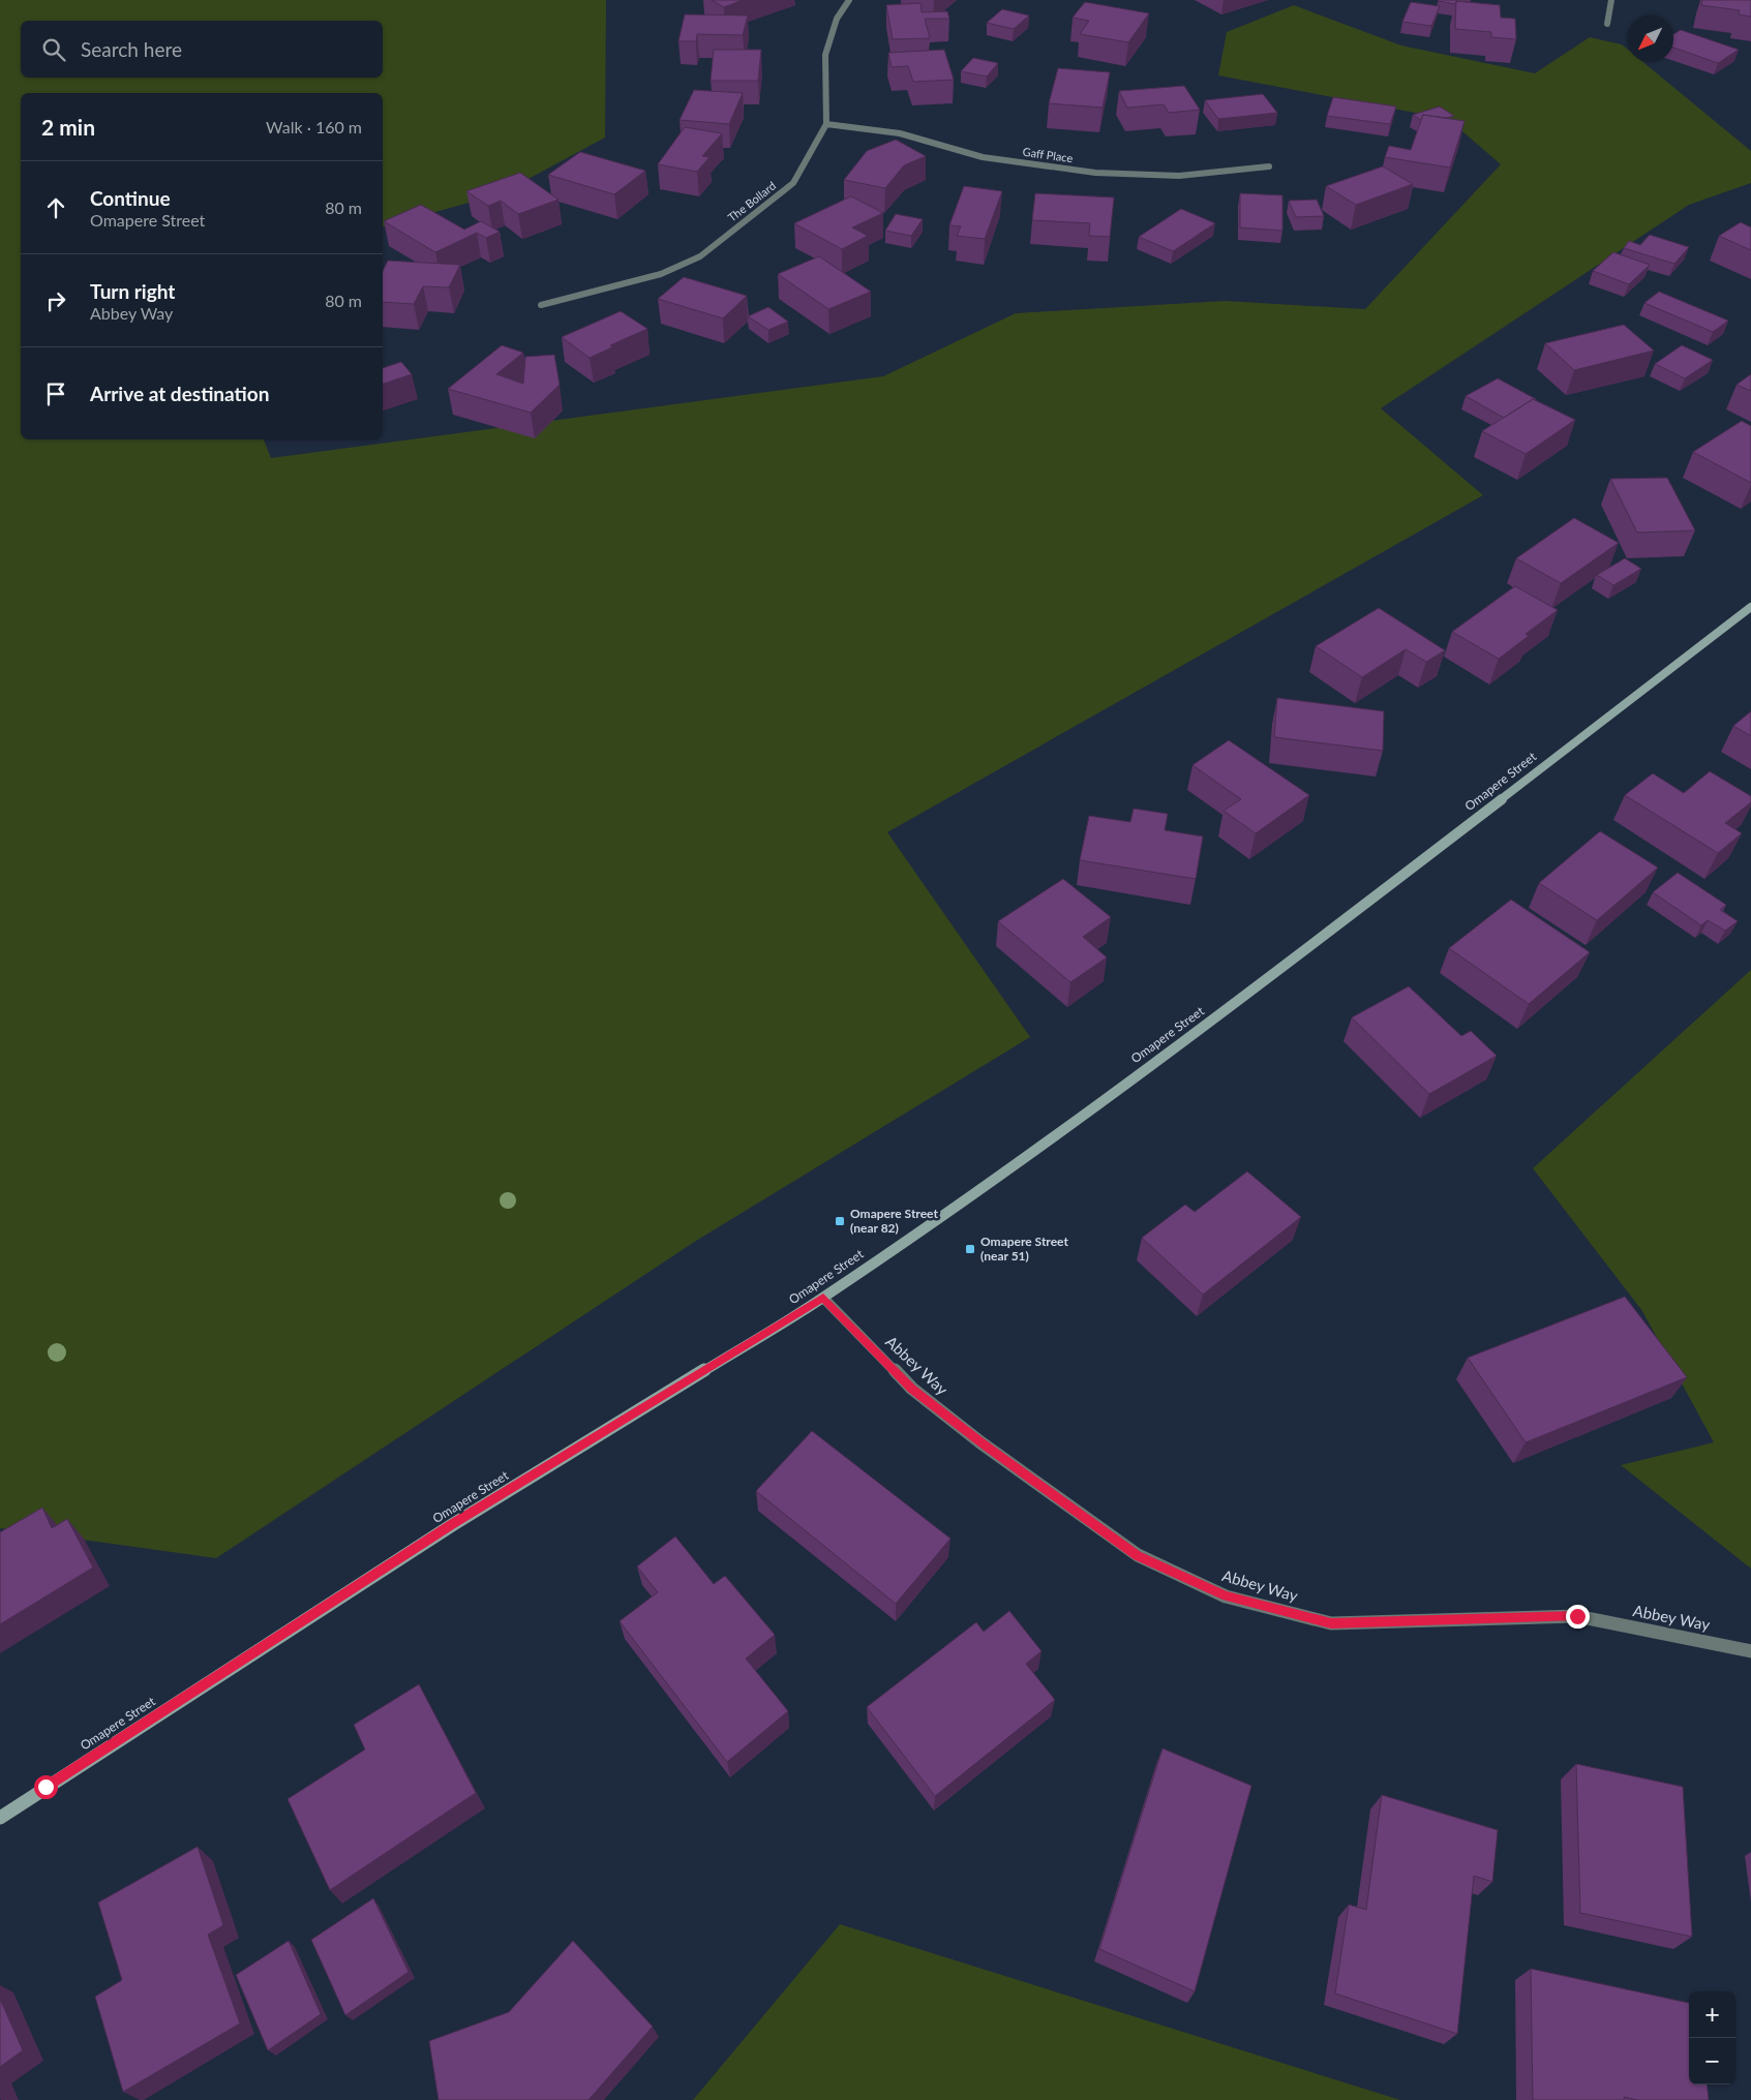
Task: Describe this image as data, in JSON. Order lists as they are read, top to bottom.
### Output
{
  "streets": {
    "main road": ["Omapere Street"],
    "street": ["Gaff Place", "The Bollard", "Abbey Way"]
  },
  "crossings": [
    ["Gaff Place", "The Bollard"],
    ["Omapere Street", "Abbey Way"]
  ],
  "places": {
    "transit": ["Omapere Street (near 82)", "Omapere Street (near 51)"]
  },
  "north": "bottom left",
  "page": {
    "search": "Search here",
    "heading": ["2 min", "Walk · 160 m"],
    "list": [
      ["Continue", "Omapere Street", "80 m"],
      ["Turn right", "Abbey Way", "80 m"],
      "Arrive at destination"
    ],
    "map_buttons": ["+", "−"]
  }
}
